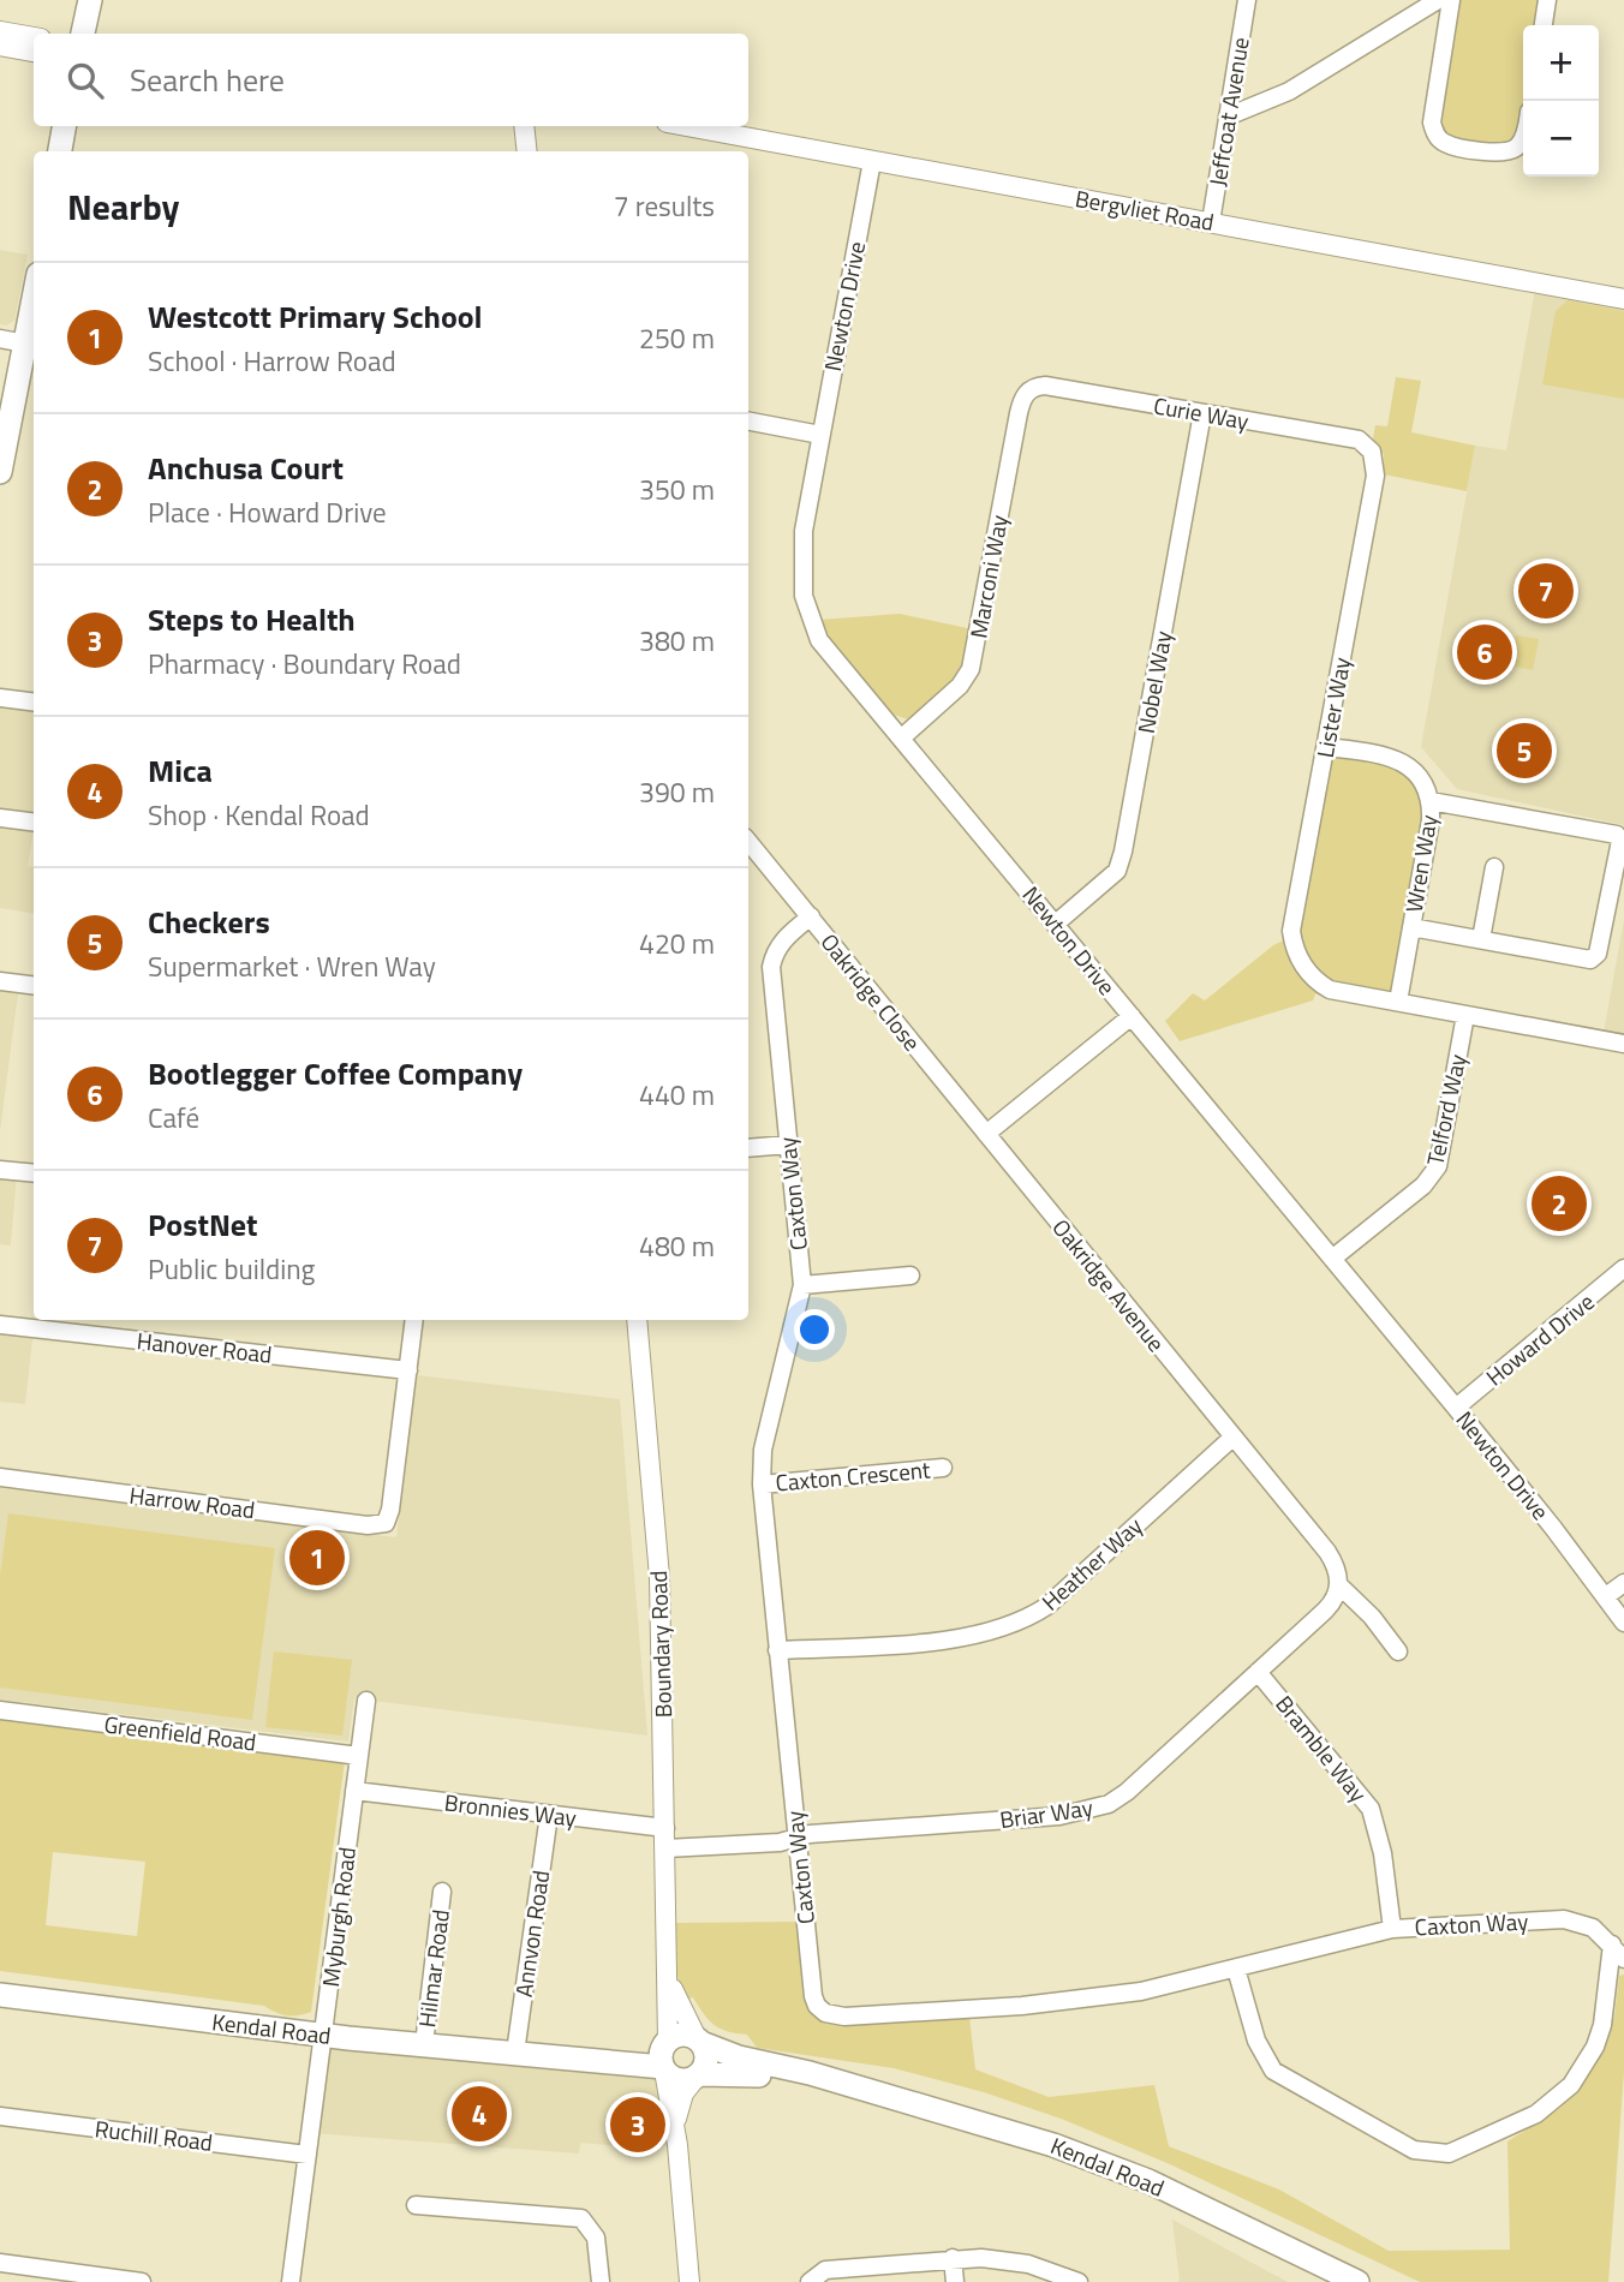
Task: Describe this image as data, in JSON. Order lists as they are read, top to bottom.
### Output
{
  "streets": {
    "main road": ["Kendal Road"],
    "street": [
      "Jeffcoat Avenue",
      "Bergvliet Road",
      "Newton Drive",
      "Curie Way",
      "Marconi Way",
      "Nobel Way",
      "Lister Way",
      "Wren Way",
      "Oakridge Close",
      "Telford Way",
      "Caxton Way",
      "Oakridge Avenue",
      "Howard Drive",
      "Hanover Road",
      "Caxton Crescent",
      "Harrow Road",
      "Heather Way",
      "Boundary Road",
      "Greenfield Road",
      "Bramble Way",
      "Bronnies Way",
      "Briar Way",
      "Myburgh Road",
      "Annvon Road",
      "Hilmar Road",
      "Ruchill Road"
    ]
  },
  "crossings": [
    ["Jeffcoat Avenue", "Bergvliet Road"],
    ["Bergvliet Road", "Newton Drive"],
    ["Newton Drive", "Marconi Way"],
    ["Newton Drive", "Nobel Way"],
    ["Newton Drive", "Telford Way"],
    ["Newton Drive", "Howard Drive"],
    ["Curie Way", "Marconi Way"],
    ["Curie Way", "Nobel Way"],
    ["Curie Way", "Lister Way"],
    ["Lister Way", "Wren Way"],
    ["Oakridge Close", "Caxton Way"],
    ["Oakridge Close", "Oakridge Avenue"],
    ["Caxton Way", "Caxton Crescent"],
    ["Caxton Way", "Heather Way"],
    ["Caxton Way", "Bramble Way"],
    ["Caxton Way", "Briar Way"],
    ["Oakridge Avenue", "Heather Way"],
    ["Oakridge Avenue", "Briar Way"],
    ["Hanover Road", "Harrow Road"],
    ["Boundary Road", "Bronnies Way"],
    ["Boundary Road", "Briar Way"],
    ["Boundary Road", "Kendal Road"],
    ["Greenfield Road", "Myburgh Road"],
    ["Bramble Way", "Briar Way"],
    ["Bronnies Way", "Briar Way"],
    ["Bronnies Way", "Myburgh Road"],
    ["Bronnies Way", "Annvon Road"],
    ["Myburgh Road", "Kendal Road"],
    ["Myburgh Road", "Ruchill Road"],
    ["Annvon Road", "Kendal Road"],
    ["Hilmar Road", "Kendal Road"]
  ],
  "page": {
    "map_buttons": ["+", "−"],
    "search": "Search here",
    "heading": ["Nearby", "7 results"],
    "list": [
      {
        "mark": "1",
        "name": "Westcott Primary School",
        "note": "School · Harrow Road",
        "value": "250 m"
      },
      {
        "mark": "2",
        "name": "Anchusa Court",
        "note": "Place · Howard Drive",
        "value": "350 m"
      },
      {
        "mark": "3",
        "name": "Steps to Health",
        "note": "Pharmacy · Boundary Road",
        "value": "380 m"
      },
      {
        "mark": "4",
        "name": "Mica",
        "note": "Shop · Kendal Road",
        "value": "390 m"
      },
      {
        "mark": "5",
        "name": "Checkers",
        "note": "Supermarket · Wren Way",
        "value": "420 m"
      },
      {
        "mark": "6",
        "name": "Bootlegger Coffee Company",
        "note": "Café",
        "value": "440 m"
      },
      {
        "mark": "7",
        "name": "PostNet",
        "note": "Public building",
        "value": "480 m"
      }
    ],
    "pins": [
      "7",
      "6",
      "5",
      "2",
      "1",
      "4",
      "3"
    ]
  }
}
